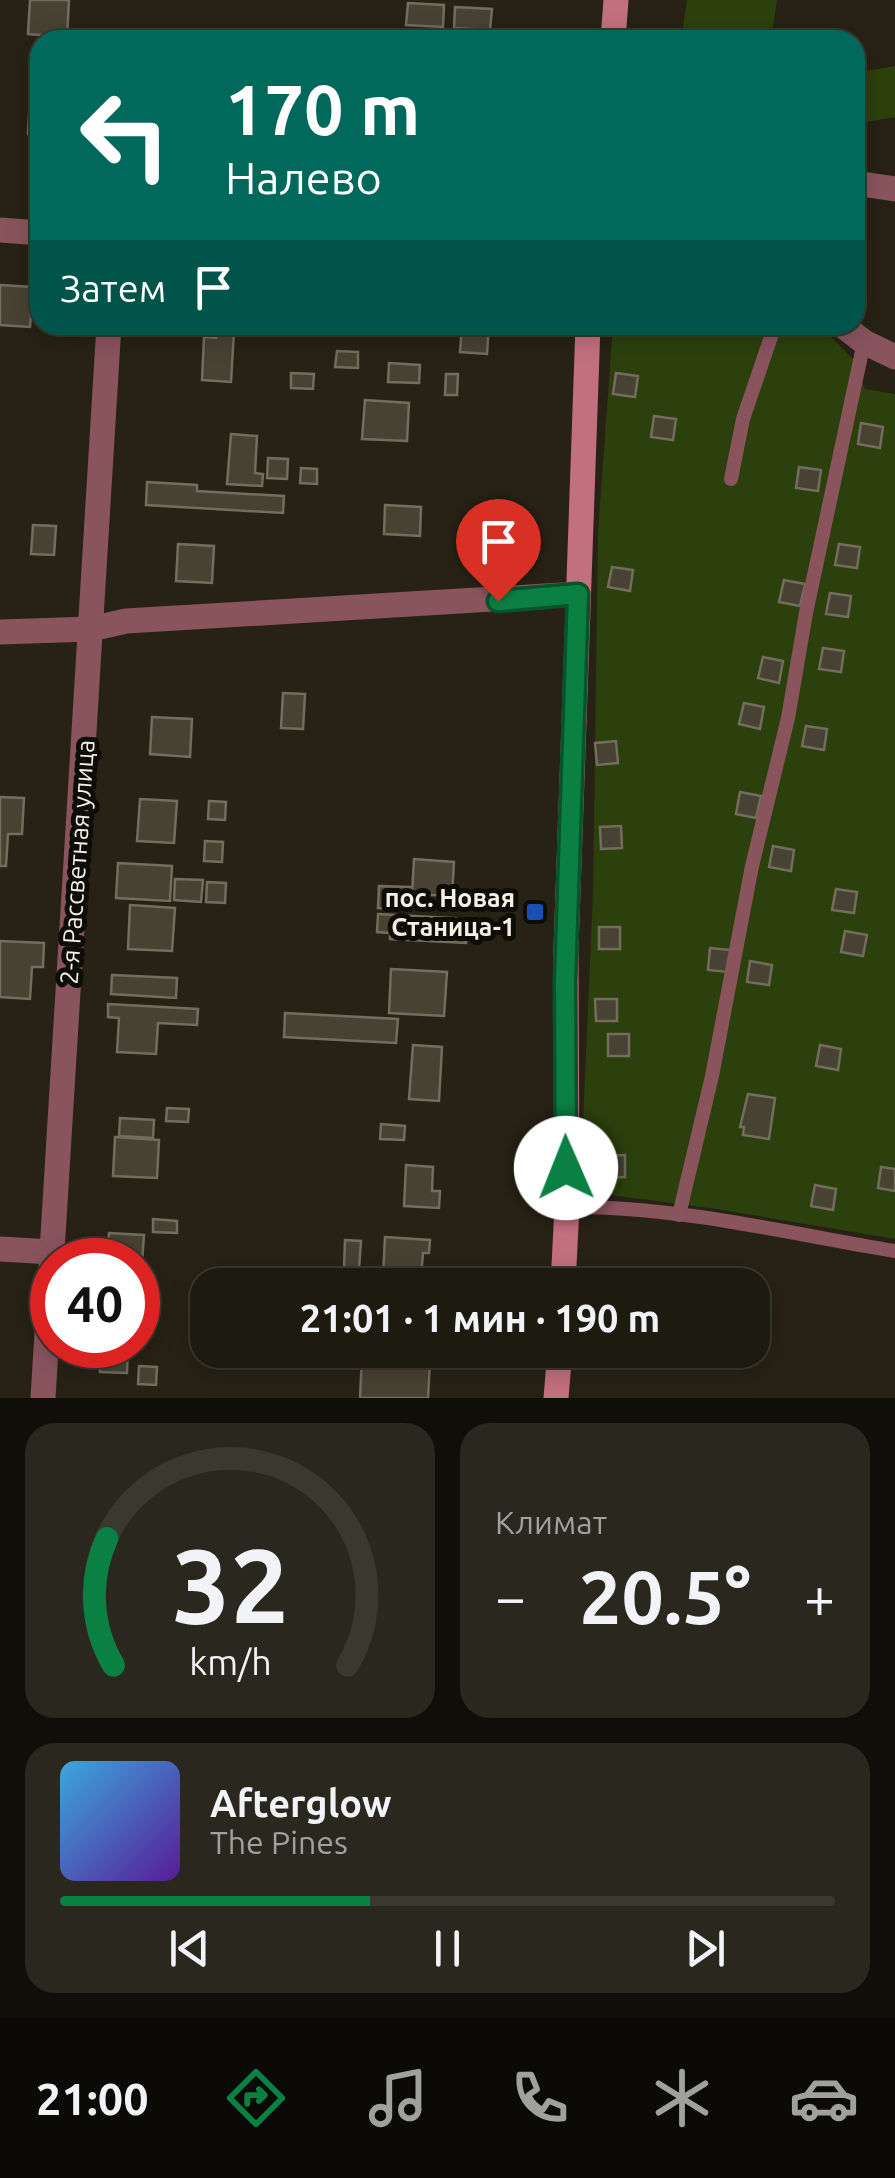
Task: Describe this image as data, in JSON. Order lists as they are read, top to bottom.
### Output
{
  "streets": {
    "street": ["2-я Рассветная улица"]
  },
  "places": {
    "transit": ["пос. Новая Станица-1"]
  },
  "page": {
    "turn": ["170 m", "Налево"],
    "then": "Затем",
    "limit": "40",
    "trip": "21:01 · 1 мин · 190 m",
    "tile": "Климат",
    "heat": ["−", "20.5°", "+"],
    "song": ["Afterglow", "The Pines"],
    "tabs": "21:00",
    "gauge": ["32", "km/h"]
  }
}
